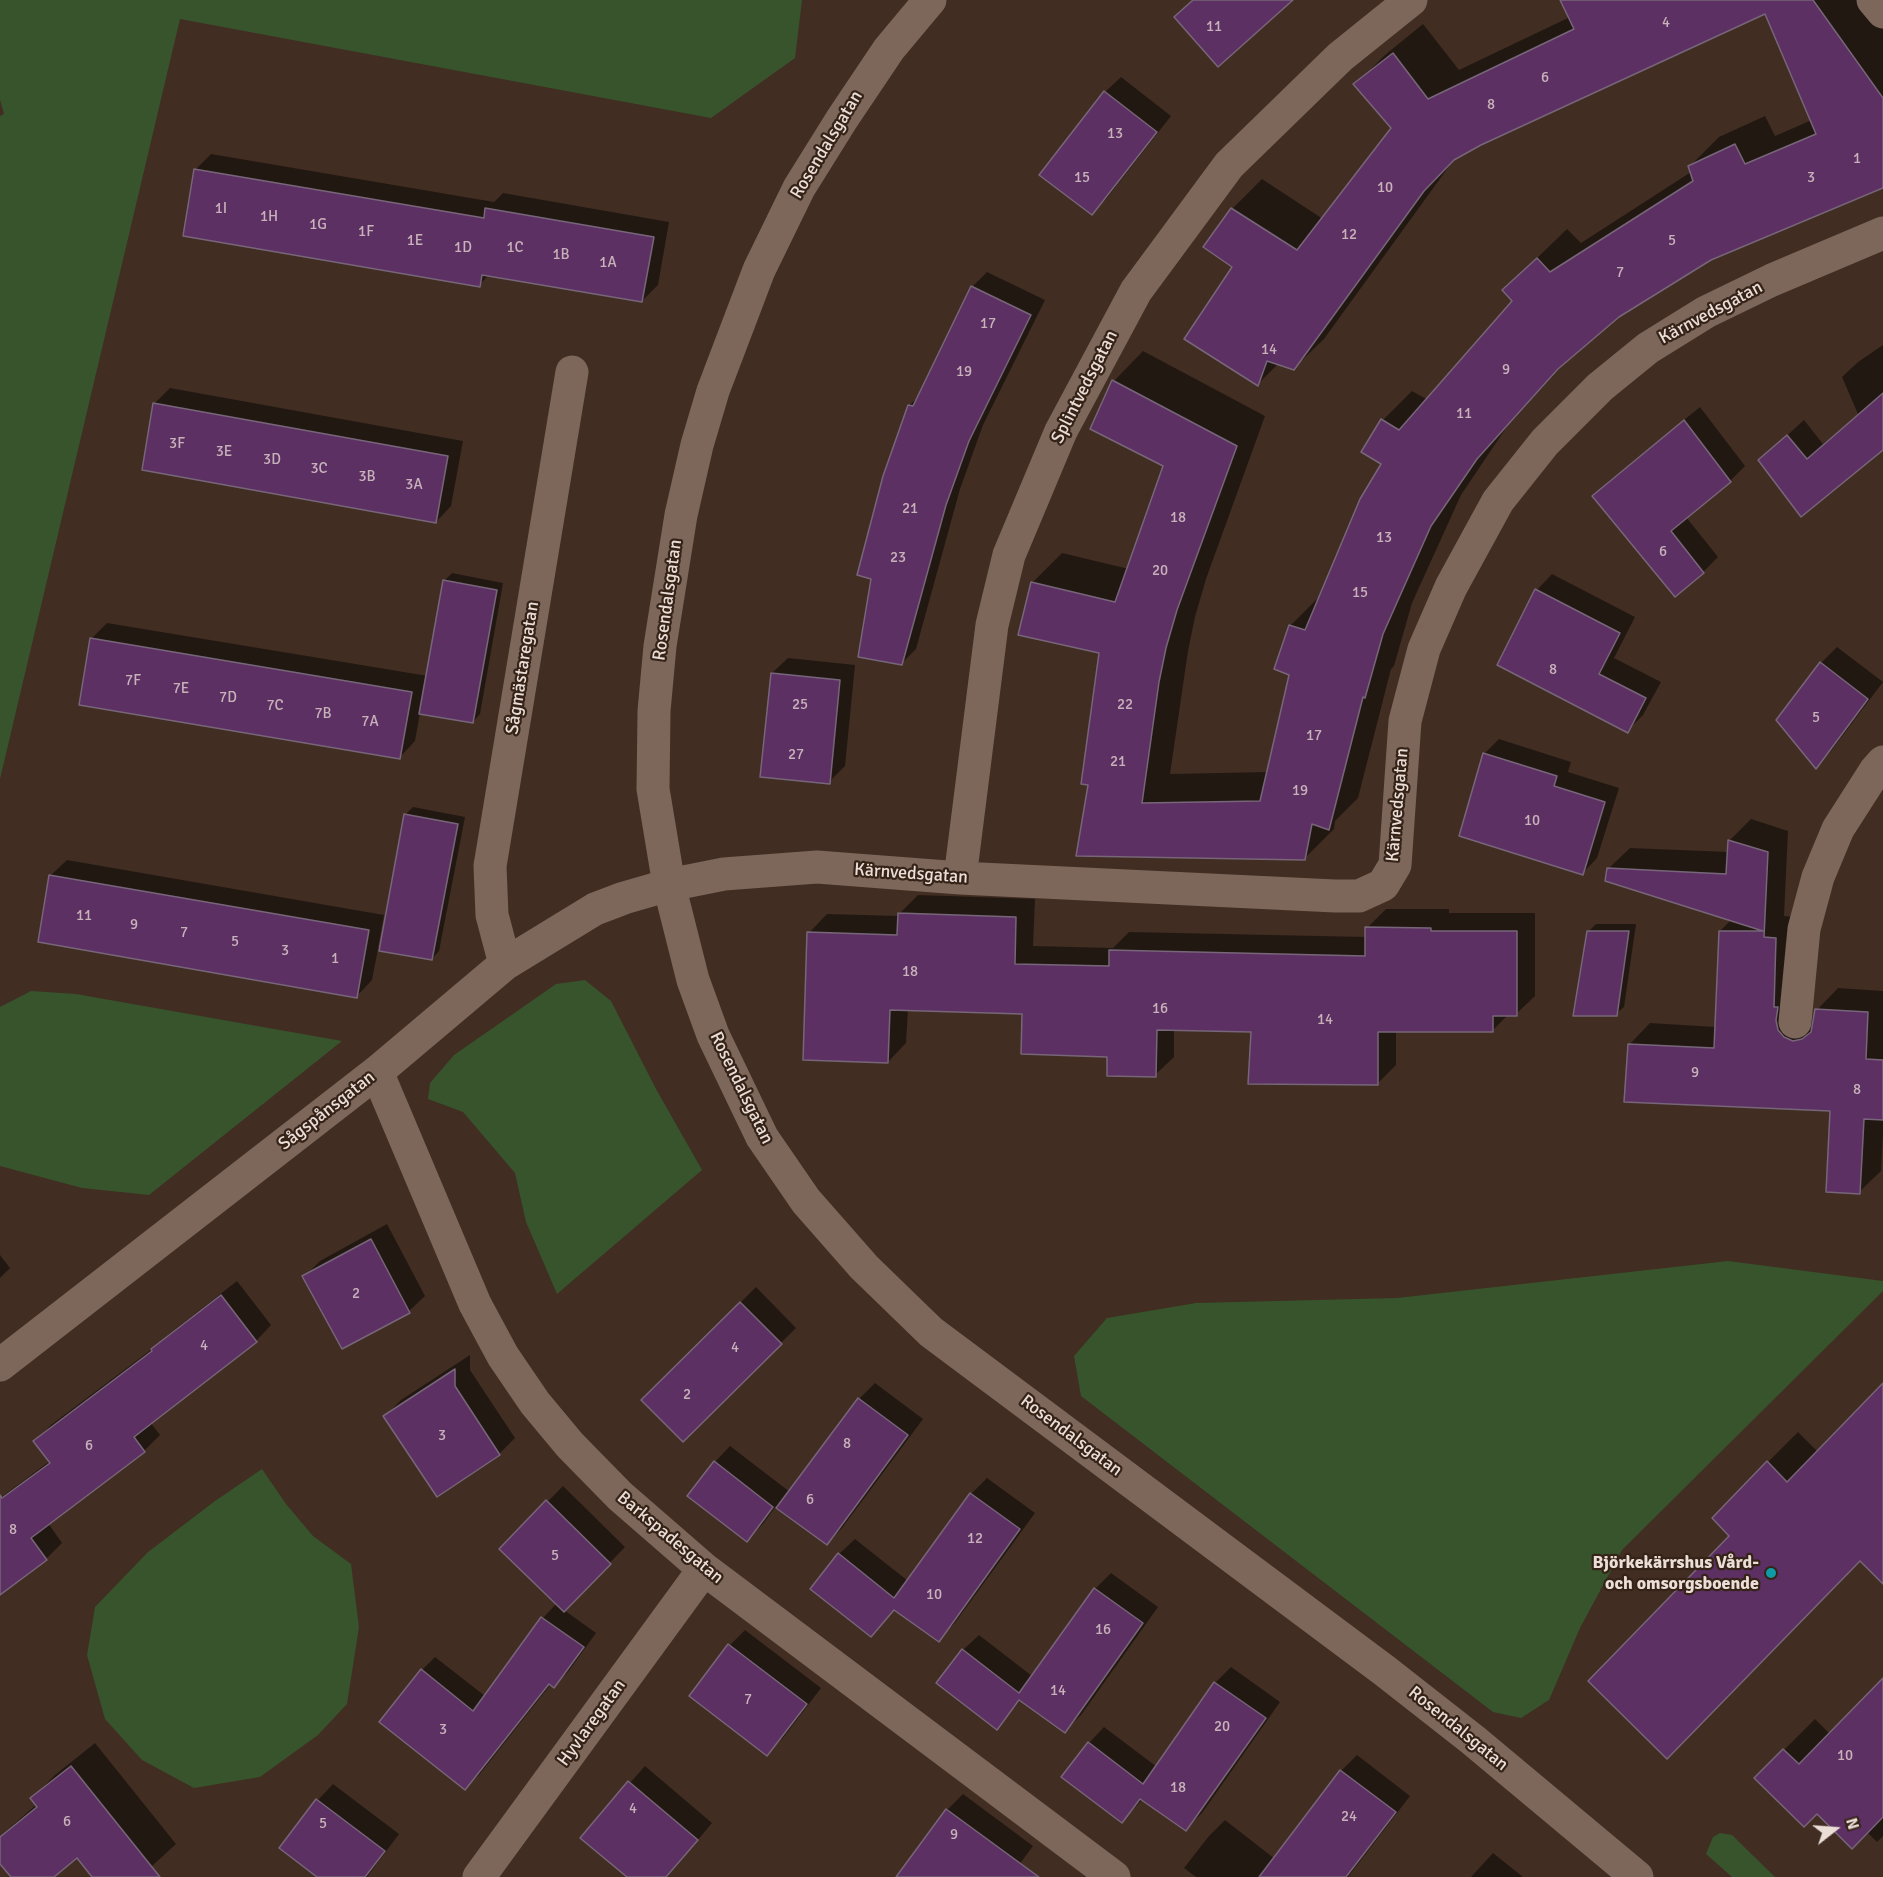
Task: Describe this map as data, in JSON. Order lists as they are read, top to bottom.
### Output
{
  "streets": {
    "street": [
      "Rosendalsgatan",
      "Kärnvedsgatan",
      "Splintvedsgatan",
      "Sågmästaregatan",
      "Sågspånsgatan",
      "Barkspadesgatan",
      "Hyvlaregatan"
    ]
  },
  "crossings": [
    ["Rosendalsgatan", "Kärnvedsgatan"],
    ["Rosendalsgatan", "Sågspånsgatan"],
    ["Kärnvedsgatan", "Splintvedsgatan"],
    ["Kärnvedsgatan", "Sågspånsgatan"],
    ["Sågmästaregatan", "Sågspånsgatan"],
    ["Sågspånsgatan", "Barkspadesgatan"],
    ["Barkspadesgatan", "Hyvlaregatan"]
  ],
  "places": ["Björkekärrshus Vård- och omsorgsboende"],
  "house_numbers": [
    "4",
    "11",
    "6",
    "8",
    "13",
    "1",
    "15",
    "3",
    "10",
    "1I",
    "1H",
    "1G",
    "1F",
    "12",
    "1E",
    "5",
    "1D",
    "1C",
    "1B",
    "1A",
    "7",
    "17",
    "14",
    "9",
    "19",
    "11",
    "3F",
    "3E",
    "3D",
    "3C",
    "3B",
    "3A",
    "21",
    "18",
    "13",
    "6",
    "23",
    "20",
    "15",
    "8",
    "7F",
    "7E",
    "7D",
    "25",
    "22",
    "7C",
    "7B",
    "5",
    "7A",
    "17",
    "27",
    "21",
    "19",
    "10",
    "11",
    "9",
    "7",
    "5",
    "3",
    "1",
    "18",
    "16",
    "14",
    "9",
    "8",
    "2",
    "4",
    "4",
    "2",
    "3",
    "8",
    "6",
    "6",
    "8",
    "12",
    "5",
    "10",
    "16",
    "14",
    "7",
    "20",
    "3",
    "10",
    "18",
    "4",
    "24",
    "6",
    "5",
    "9"
  ],
  "north": "right"
}
